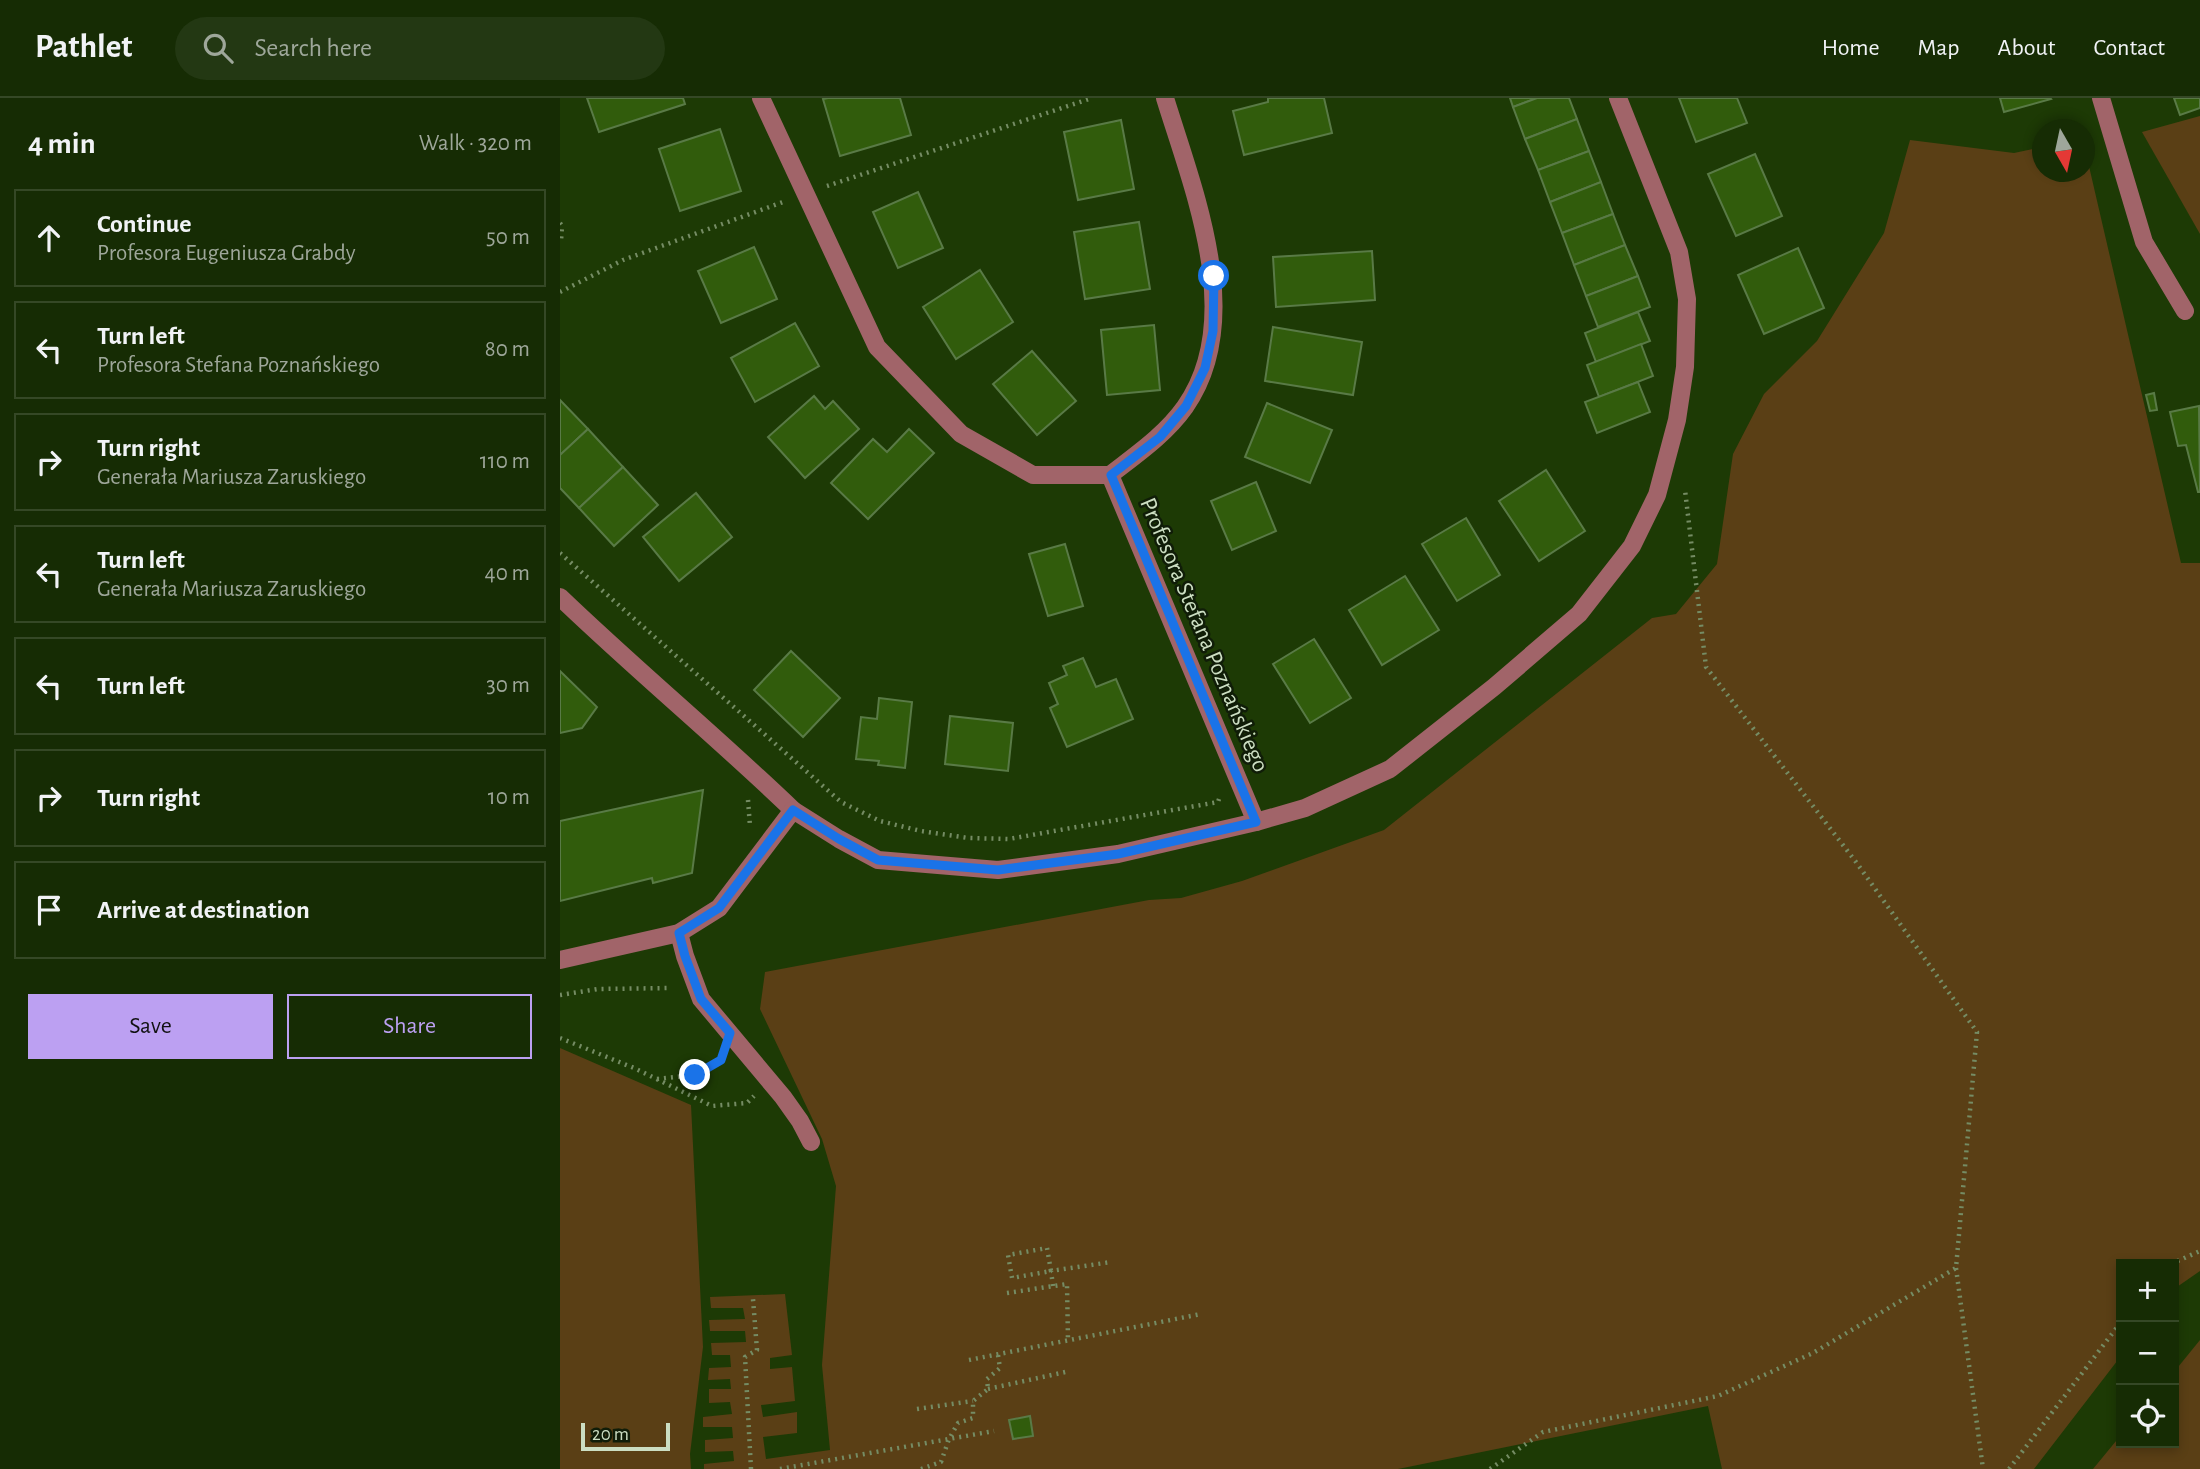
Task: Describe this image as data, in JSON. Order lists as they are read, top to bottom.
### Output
{
  "streets": {
    "street": ["Profesora Stefana Poznańskiego"]
  },
  "scale_bar": "20 m",
  "north": "bottom",
  "page": {
    "header": "Pathlet",
    "search": "Search here",
    "nav": [
      "Home",
      "Map",
      "About",
      "Contact"
    ],
    "heading": ["4 min", "Walk · 320 m"],
    "list": [
      ["Continue", "Profesora Eugeniusza Grabdy", "50 m"],
      ["Turn left", "Profesora Stefana Poznańskiego", "80 m"],
      ["Turn right", "Generała Mariusza Zaruskiego", "110 m"],
      ["Turn left", "Generała Mariusza Zaruskiego", "40 m"],
      ["Turn left", "30 m"],
      ["Turn right", "10 m"],
      "Arrive at destination"
    ],
    "buttons": ["Save", "Share"],
    "map_buttons": ["+", "−"],
    "scale": "20 m"
  }
}
